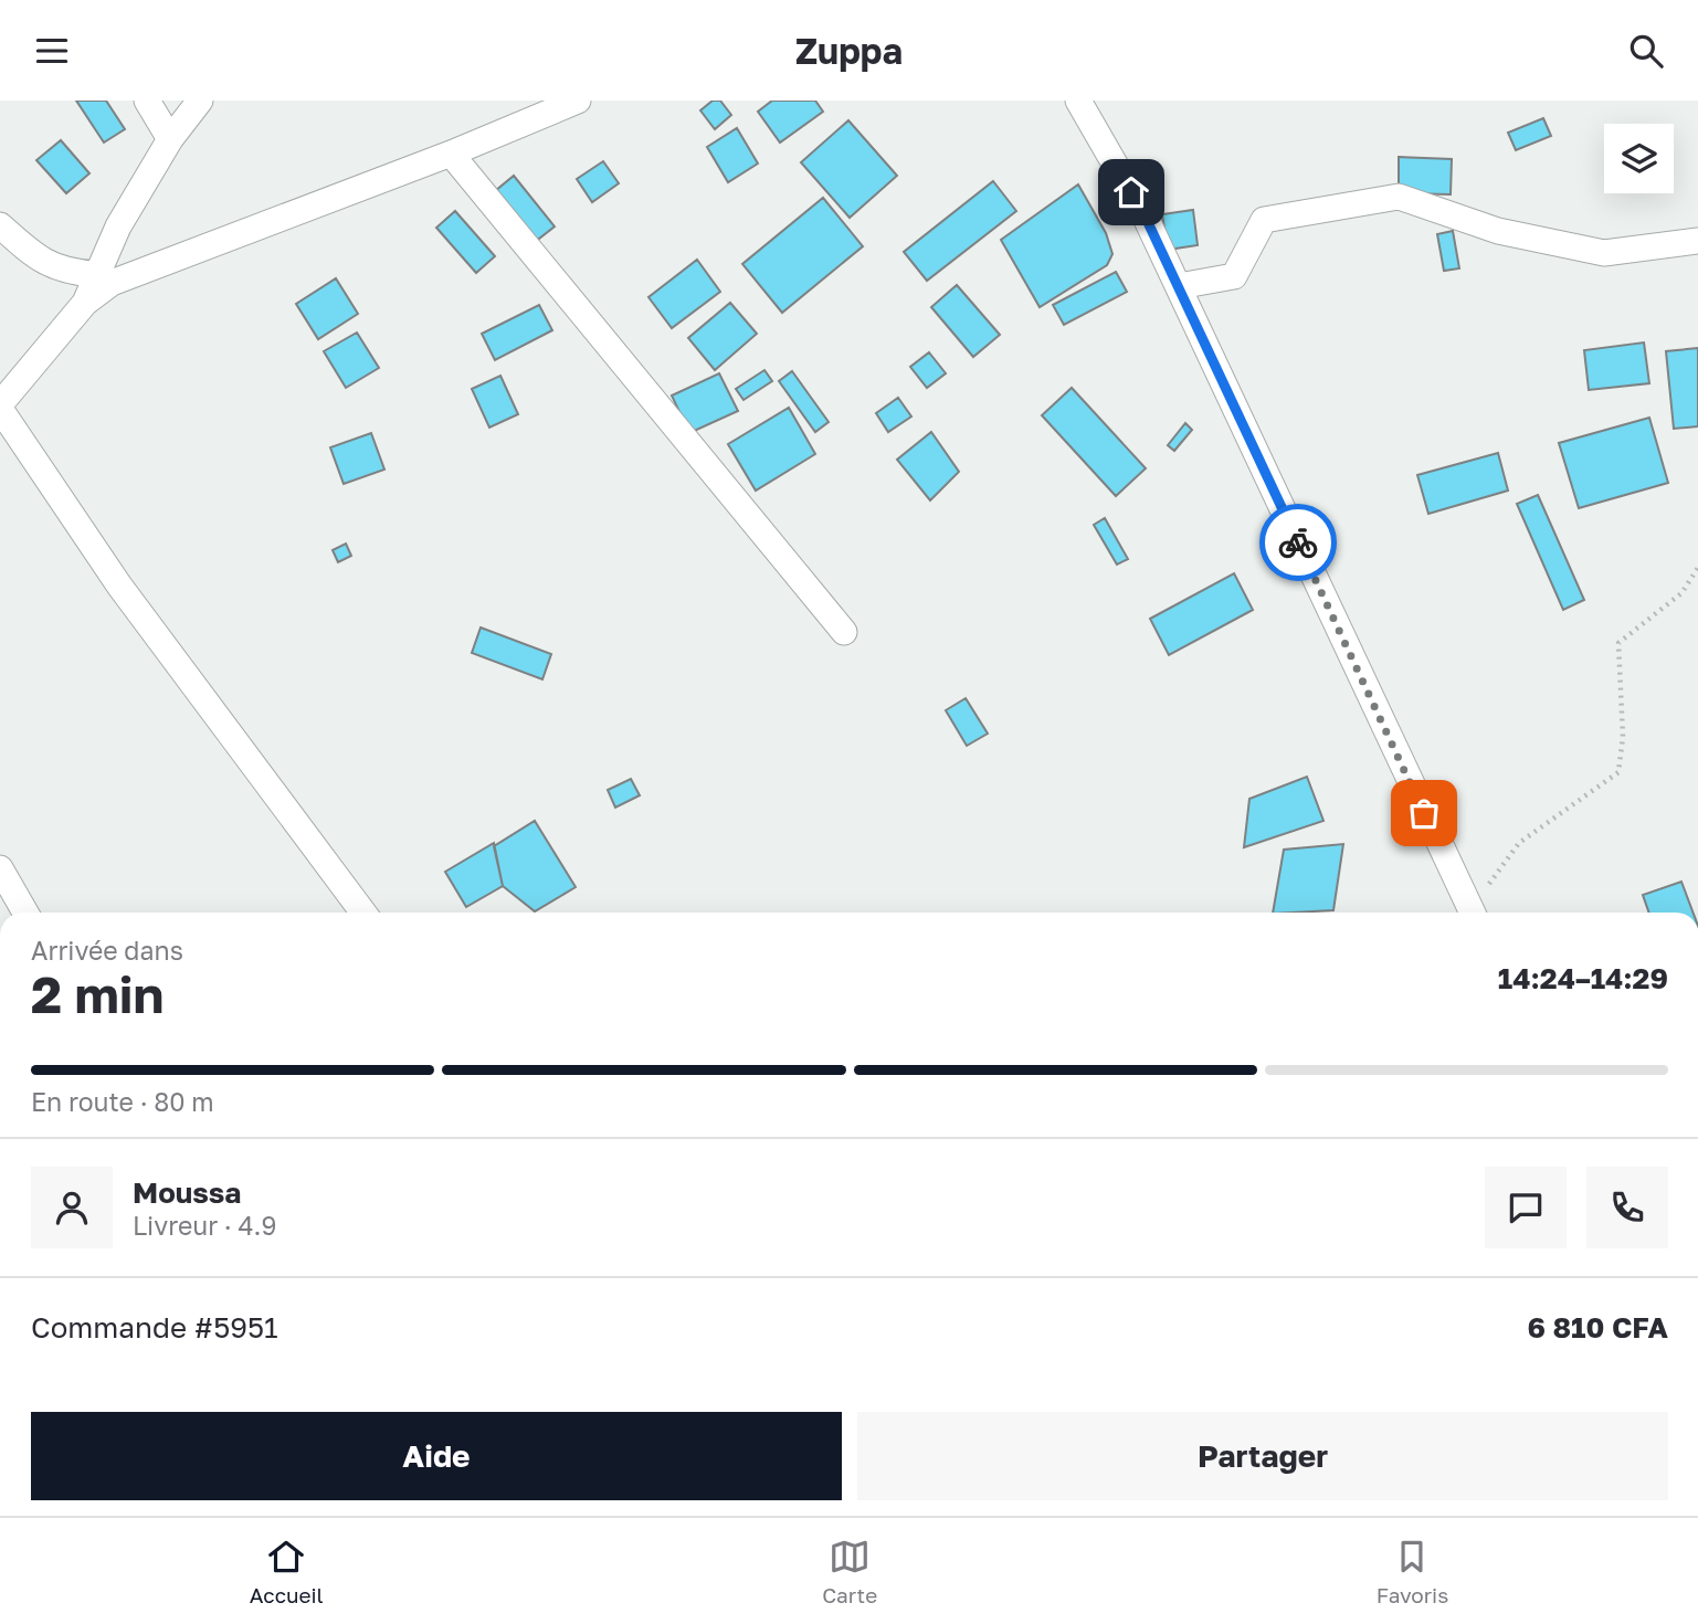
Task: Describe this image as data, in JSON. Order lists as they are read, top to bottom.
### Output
{
  "page": {
    "header": "Zuppa",
    "heading": ["2 min", "Arrivée dans", "14:24–14:29"],
    "panel": [
      "Moussa",
      "Livreur · 4.9",
      "Commande #5951",
      "6 810 CFA"
    ],
    "bar": "En route · 80 m",
    "buttons": ["Aide", "Partager"],
    "tabs": ["Accueil", "Carte", "Favoris"]
  }
}
